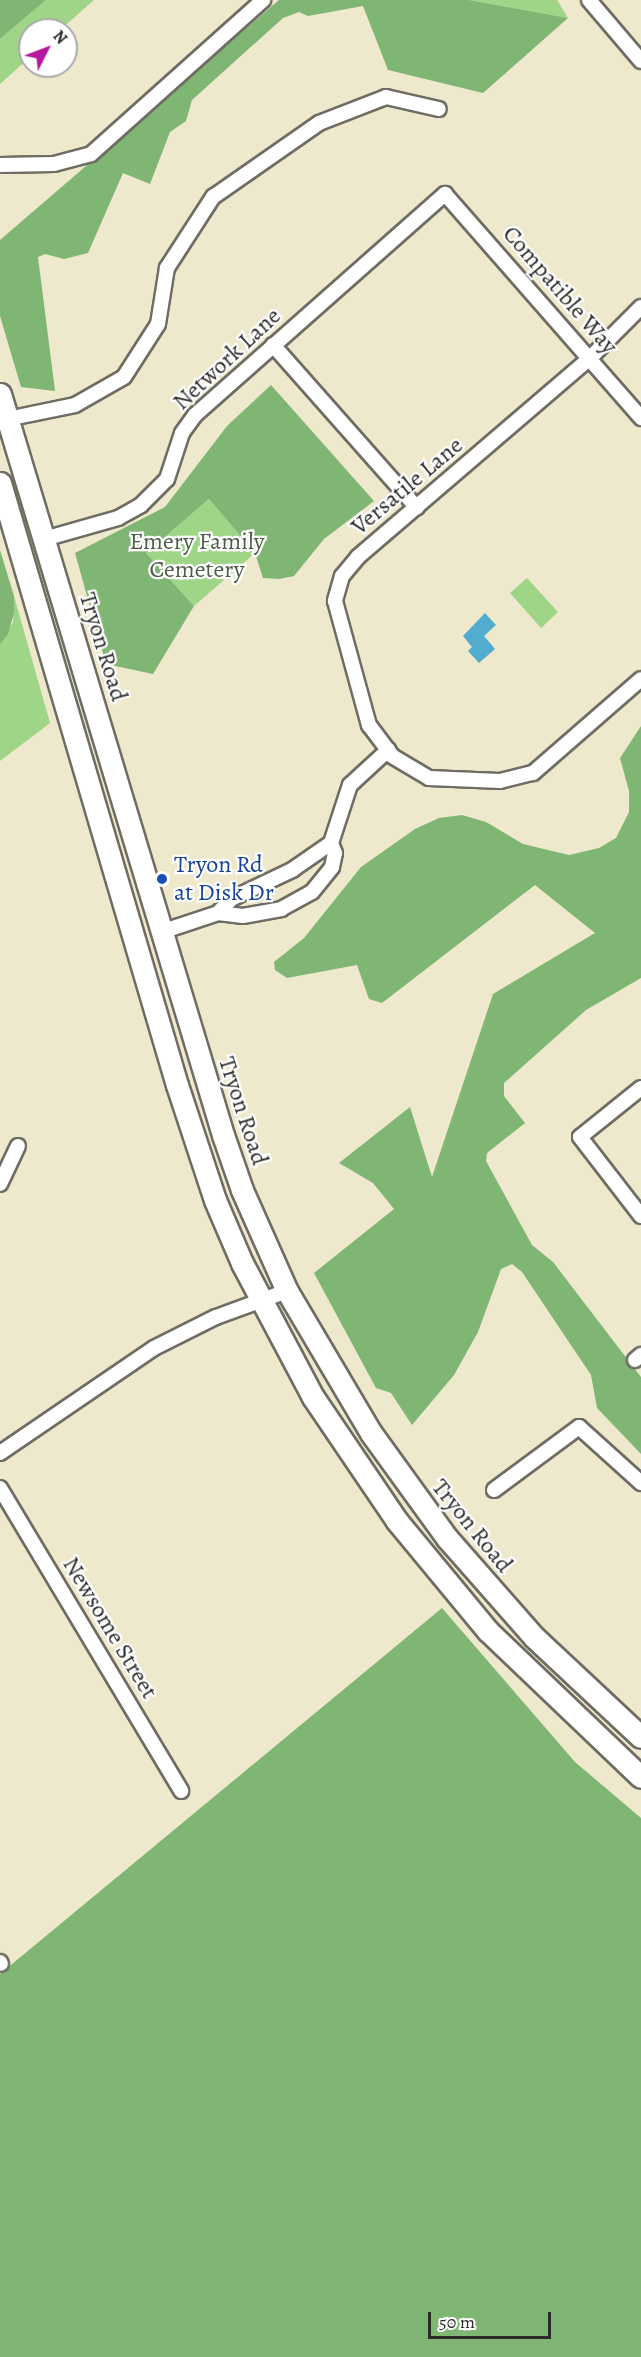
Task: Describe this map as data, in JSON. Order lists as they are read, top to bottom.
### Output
{
  "streets": {
    "main road": ["Tryon Road"],
    "street": [
      "Compatible Way",
      "Network Lane",
      "Versatile Lane",
      "Newsome Street"
    ]
  },
  "crossings": [
    ["Compatible Way", "Network Lane"],
    ["Compatible Way", "Versatile Lane"],
    ["Network Lane", "Tryon Road"]
  ],
  "parks": ["Emery Family Cemetery"],
  "places": ["Tryon Rd at Disk Dr"],
  "scale_bar": "50 m",
  "north": "top right"
}
